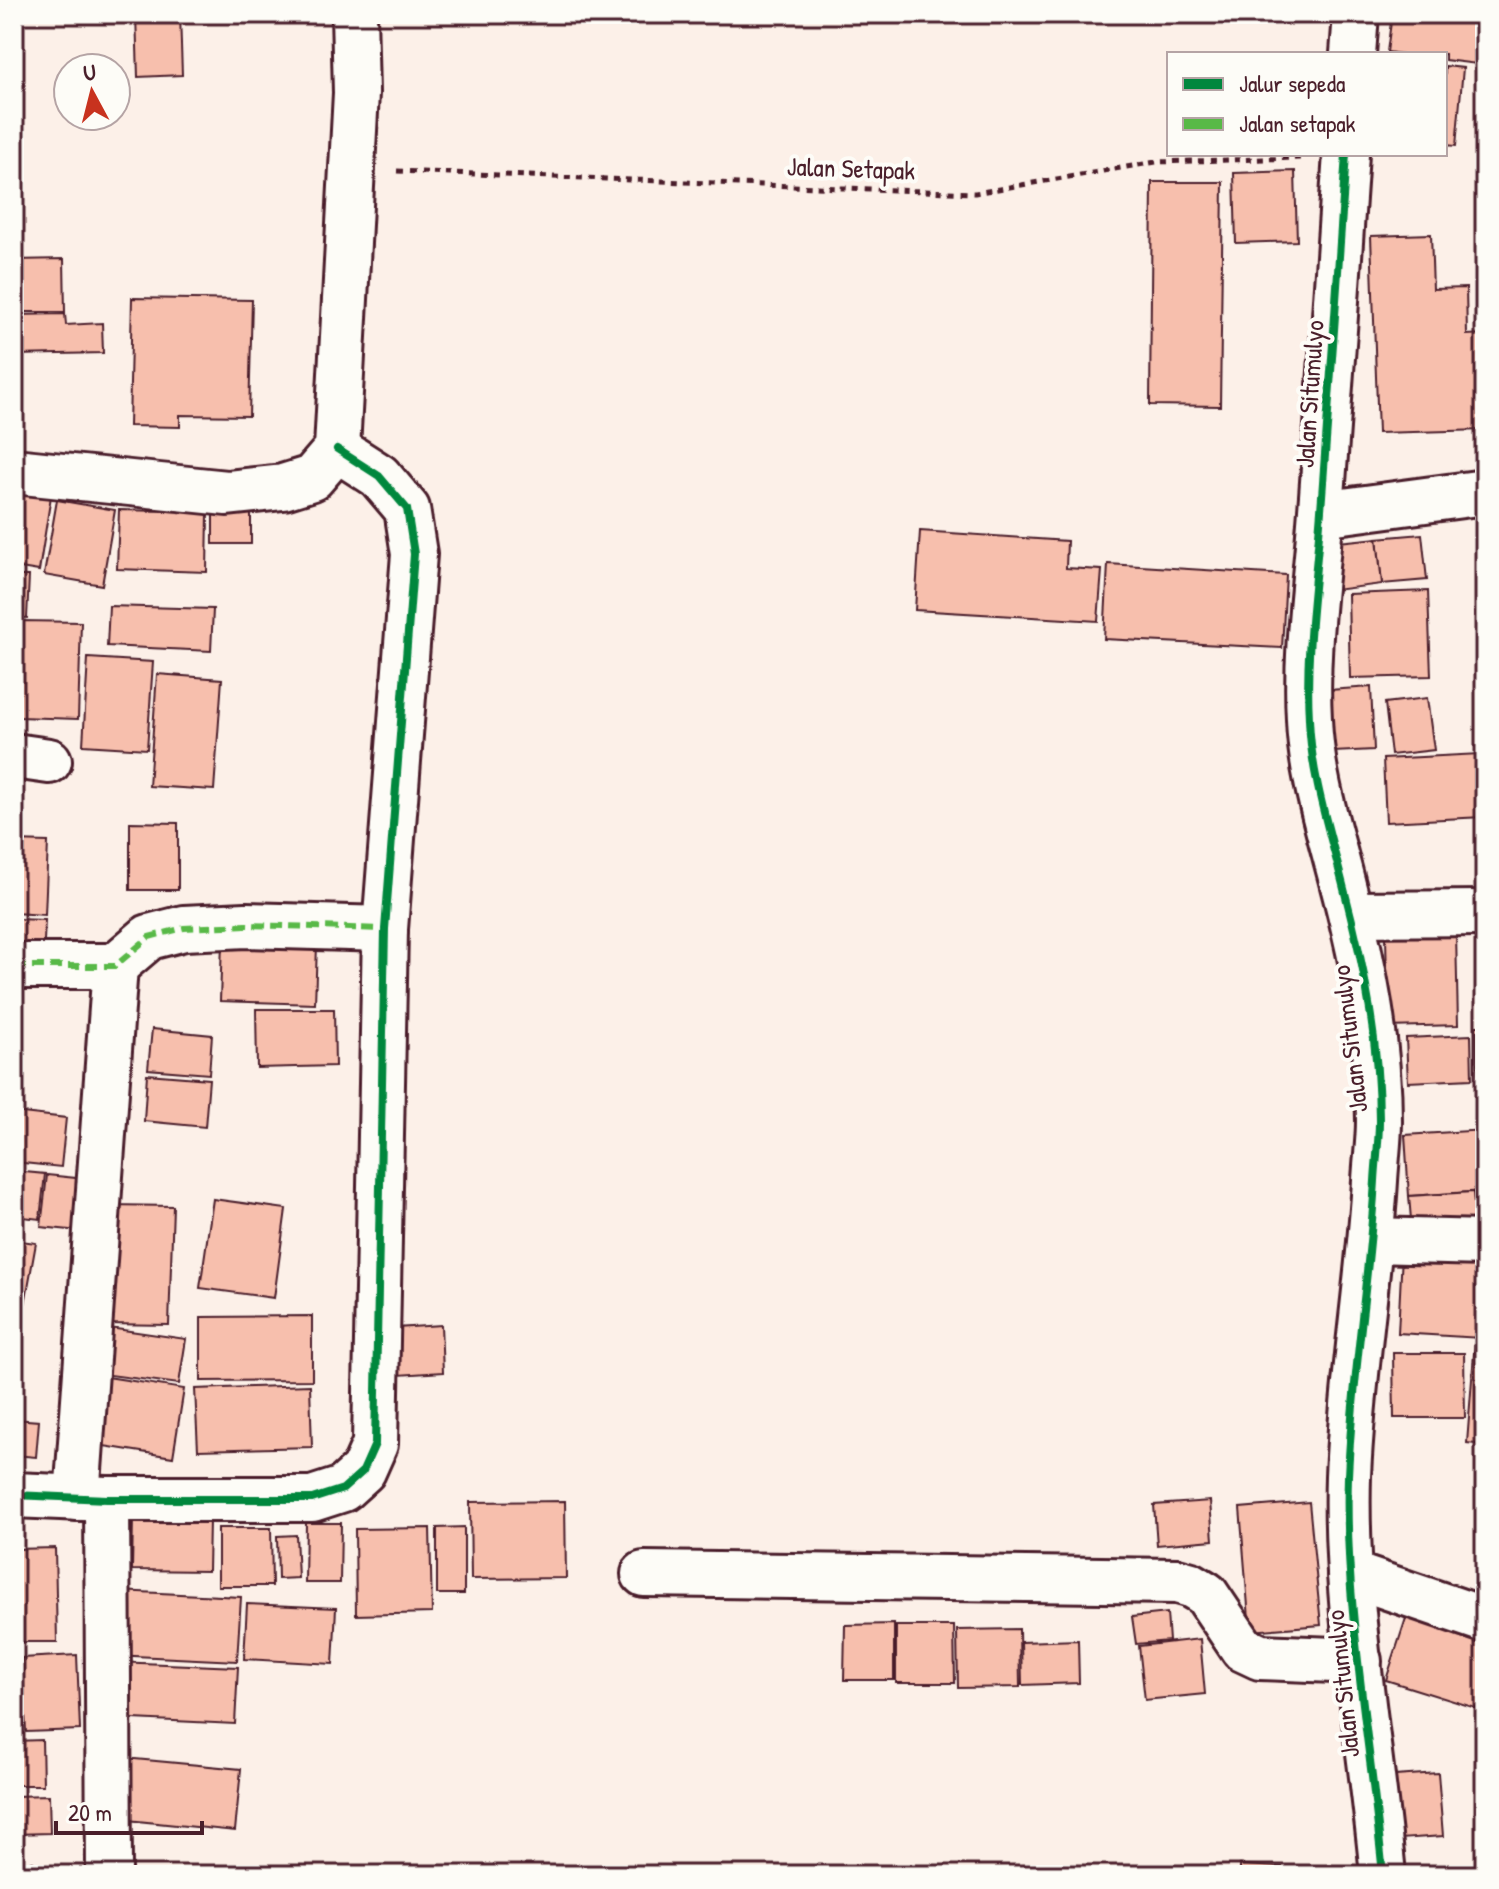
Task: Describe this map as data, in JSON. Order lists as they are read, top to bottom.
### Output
{
  "streets": {
    "street": ["Jalan Situmulyo"],
    "path": ["Jalan Setapak"]
  },
  "legend": ["Jalur sepeda", "Jalan setapak"],
  "scale_bar": "20 m",
  "north": "top"
}
